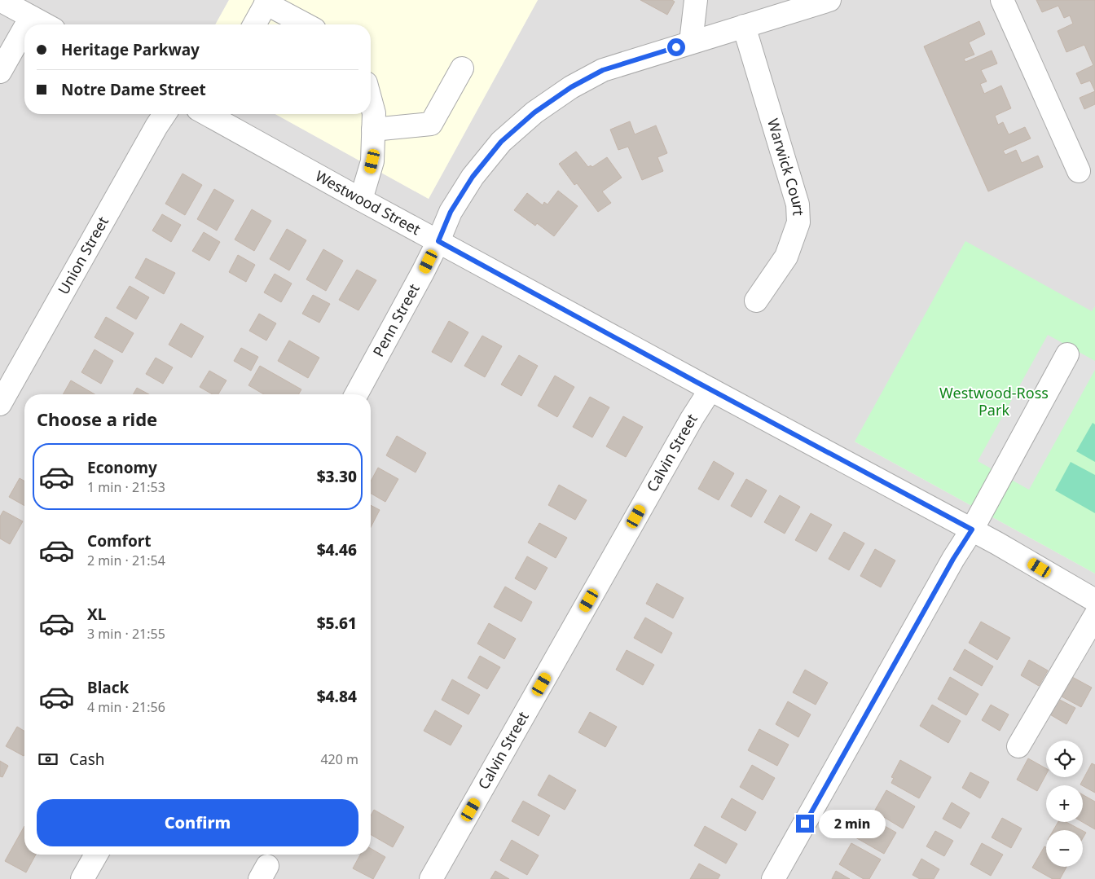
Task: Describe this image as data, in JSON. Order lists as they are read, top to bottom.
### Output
{
  "streets": {
    "street": [
      "Warwick Court",
      "Westwood Street",
      "Union Street",
      "Penn Street",
      "Calvin Street"
    ]
  },
  "crossings": [
    ["Warwick Court", "Penn Street"],
    ["Westwood Street", "Penn Street"],
    ["Westwood Street", "Calvin Street"]
  ],
  "parks": ["Westwood-Ross Park"],
  "page": {
    "banner": ["Heritage Parkway", "Notre Dame Street"],
    "heading": "Choose a ride",
    "list": [
      {
        "name": "Economy",
        "note": "1 min · 21:53",
        "value": "$3.30"
      },
      {
        "name": "Comfort",
        "note": "2 min · 21:54",
        "value": "$4.46"
      },
      {
        "name": "XL",
        "note": "3 min · 21:55",
        "value": "$5.61"
      },
      {
        "name": "Black",
        "note": "4 min · 21:56",
        "value": "$4.84"
      }
    ],
    "pay": ["Cash", "420 m"],
    "map_buttons": ["+", "−"],
    "buttons": "Confirm",
    "bubble": "2 min"
  }
}
